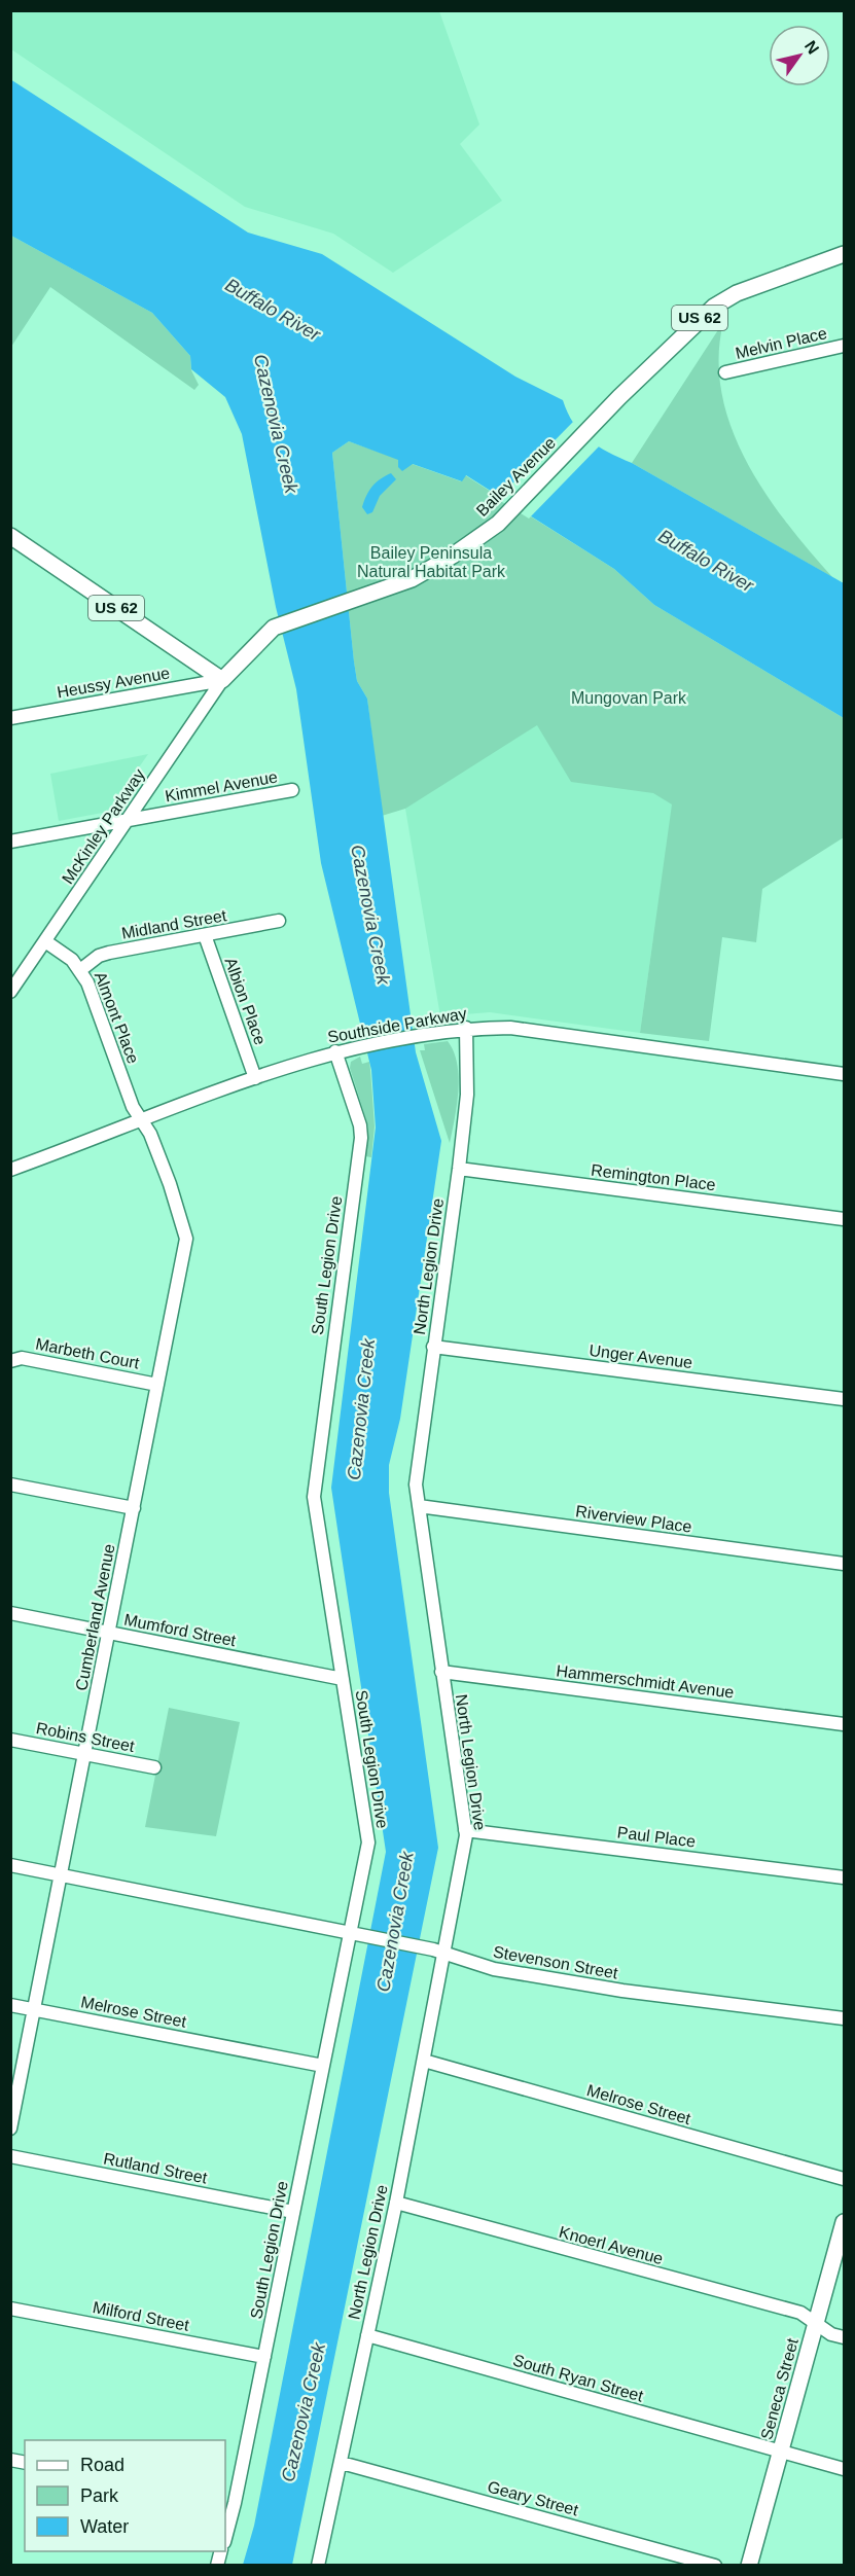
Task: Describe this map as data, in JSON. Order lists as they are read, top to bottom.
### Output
{
  "streets": {
    "main road": ["US 62", "Bailey Avenue", "Seneca Street"],
    "street": [
      "Melvin Place",
      "Heussy Avenue",
      "Kimmel Avenue",
      "McKinley Parkway",
      "Midland Street",
      "Albion Place",
      "Almont Place",
      "Southside Parkway",
      "Remington Place",
      "South Legion Drive",
      "North Legion Drive",
      "Marbeth Court",
      "Unger Avenue",
      "Riverview Place",
      "Cumberland Avenue",
      "Mumford Street",
      "Hammerschmidt Avenue",
      "Robins Street",
      "Paul Place",
      "Stevenson Street",
      "Melrose Street",
      "Rutland Street",
      "Knoerl Avenue",
      "Milford Street",
      "South Ryan Street",
      "Geary Street"
    ]
  },
  "crossings": [
    ["US 62", "Bailey Avenue"],
    ["US 62", "Heussy Avenue"],
    ["US 62", "McKinley Parkway"],
    ["Bailey Avenue", "Heussy Avenue"],
    ["Bailey Avenue", "McKinley Parkway"],
    ["Heussy Avenue", "McKinley Parkway"],
    ["Kimmel Avenue", "McKinley Parkway"],
    ["McKinley Parkway", "Almont Place"],
    ["Midland Street", "Albion Place"],
    ["Midland Street", "Almont Place"],
    ["Albion Place", "Southside Parkway"],
    ["Almont Place", "Southside Parkway"],
    ["Almont Place", "Cumberland Avenue"],
    ["Southside Parkway", "South Legion Drive"],
    ["Southside Parkway", "North Legion Drive"],
    ["Southside Parkway", "Cumberland Avenue"],
    ["Remington Place", "North Legion Drive"],
    ["South Legion Drive", "Mumford Street"],
    ["South Legion Drive", "Stevenson Street"],
    ["South Legion Drive", "Melrose Street"],
    ["South Legion Drive", "Rutland Street"],
    ["South Legion Drive", "Milford Street"],
    ["North Legion Drive", "Unger Avenue"],
    ["North Legion Drive", "Riverview Place"],
    ["North Legion Drive", "Hammerschmidt Avenue"],
    ["North Legion Drive", "Paul Place"],
    ["North Legion Drive", "Stevenson Street"],
    ["North Legion Drive", "Melrose Street"],
    ["North Legion Drive", "Knoerl Avenue"],
    ["North Legion Drive", "South Ryan Street"],
    ["North Legion Drive", "Geary Street"],
    ["Marbeth Court", "Cumberland Avenue"],
    ["Cumberland Avenue", "Mumford Street"],
    ["Cumberland Avenue", "Robins Street"],
    ["Cumberland Avenue", "Stevenson Street"],
    ["Cumberland Avenue", "Melrose Street"],
    ["Knoerl Avenue", "Seneca Street"],
    ["South Ryan Street", "Seneca Street"]
  ],
  "water": ["Buffalo River", "Cazenovia Creek"],
  "parks": ["Bailey Peninsula Natural Habitat Park", "Mungovan Park"],
  "legend": ["Road", "Park", "Water"],
  "north": "top right"
}
